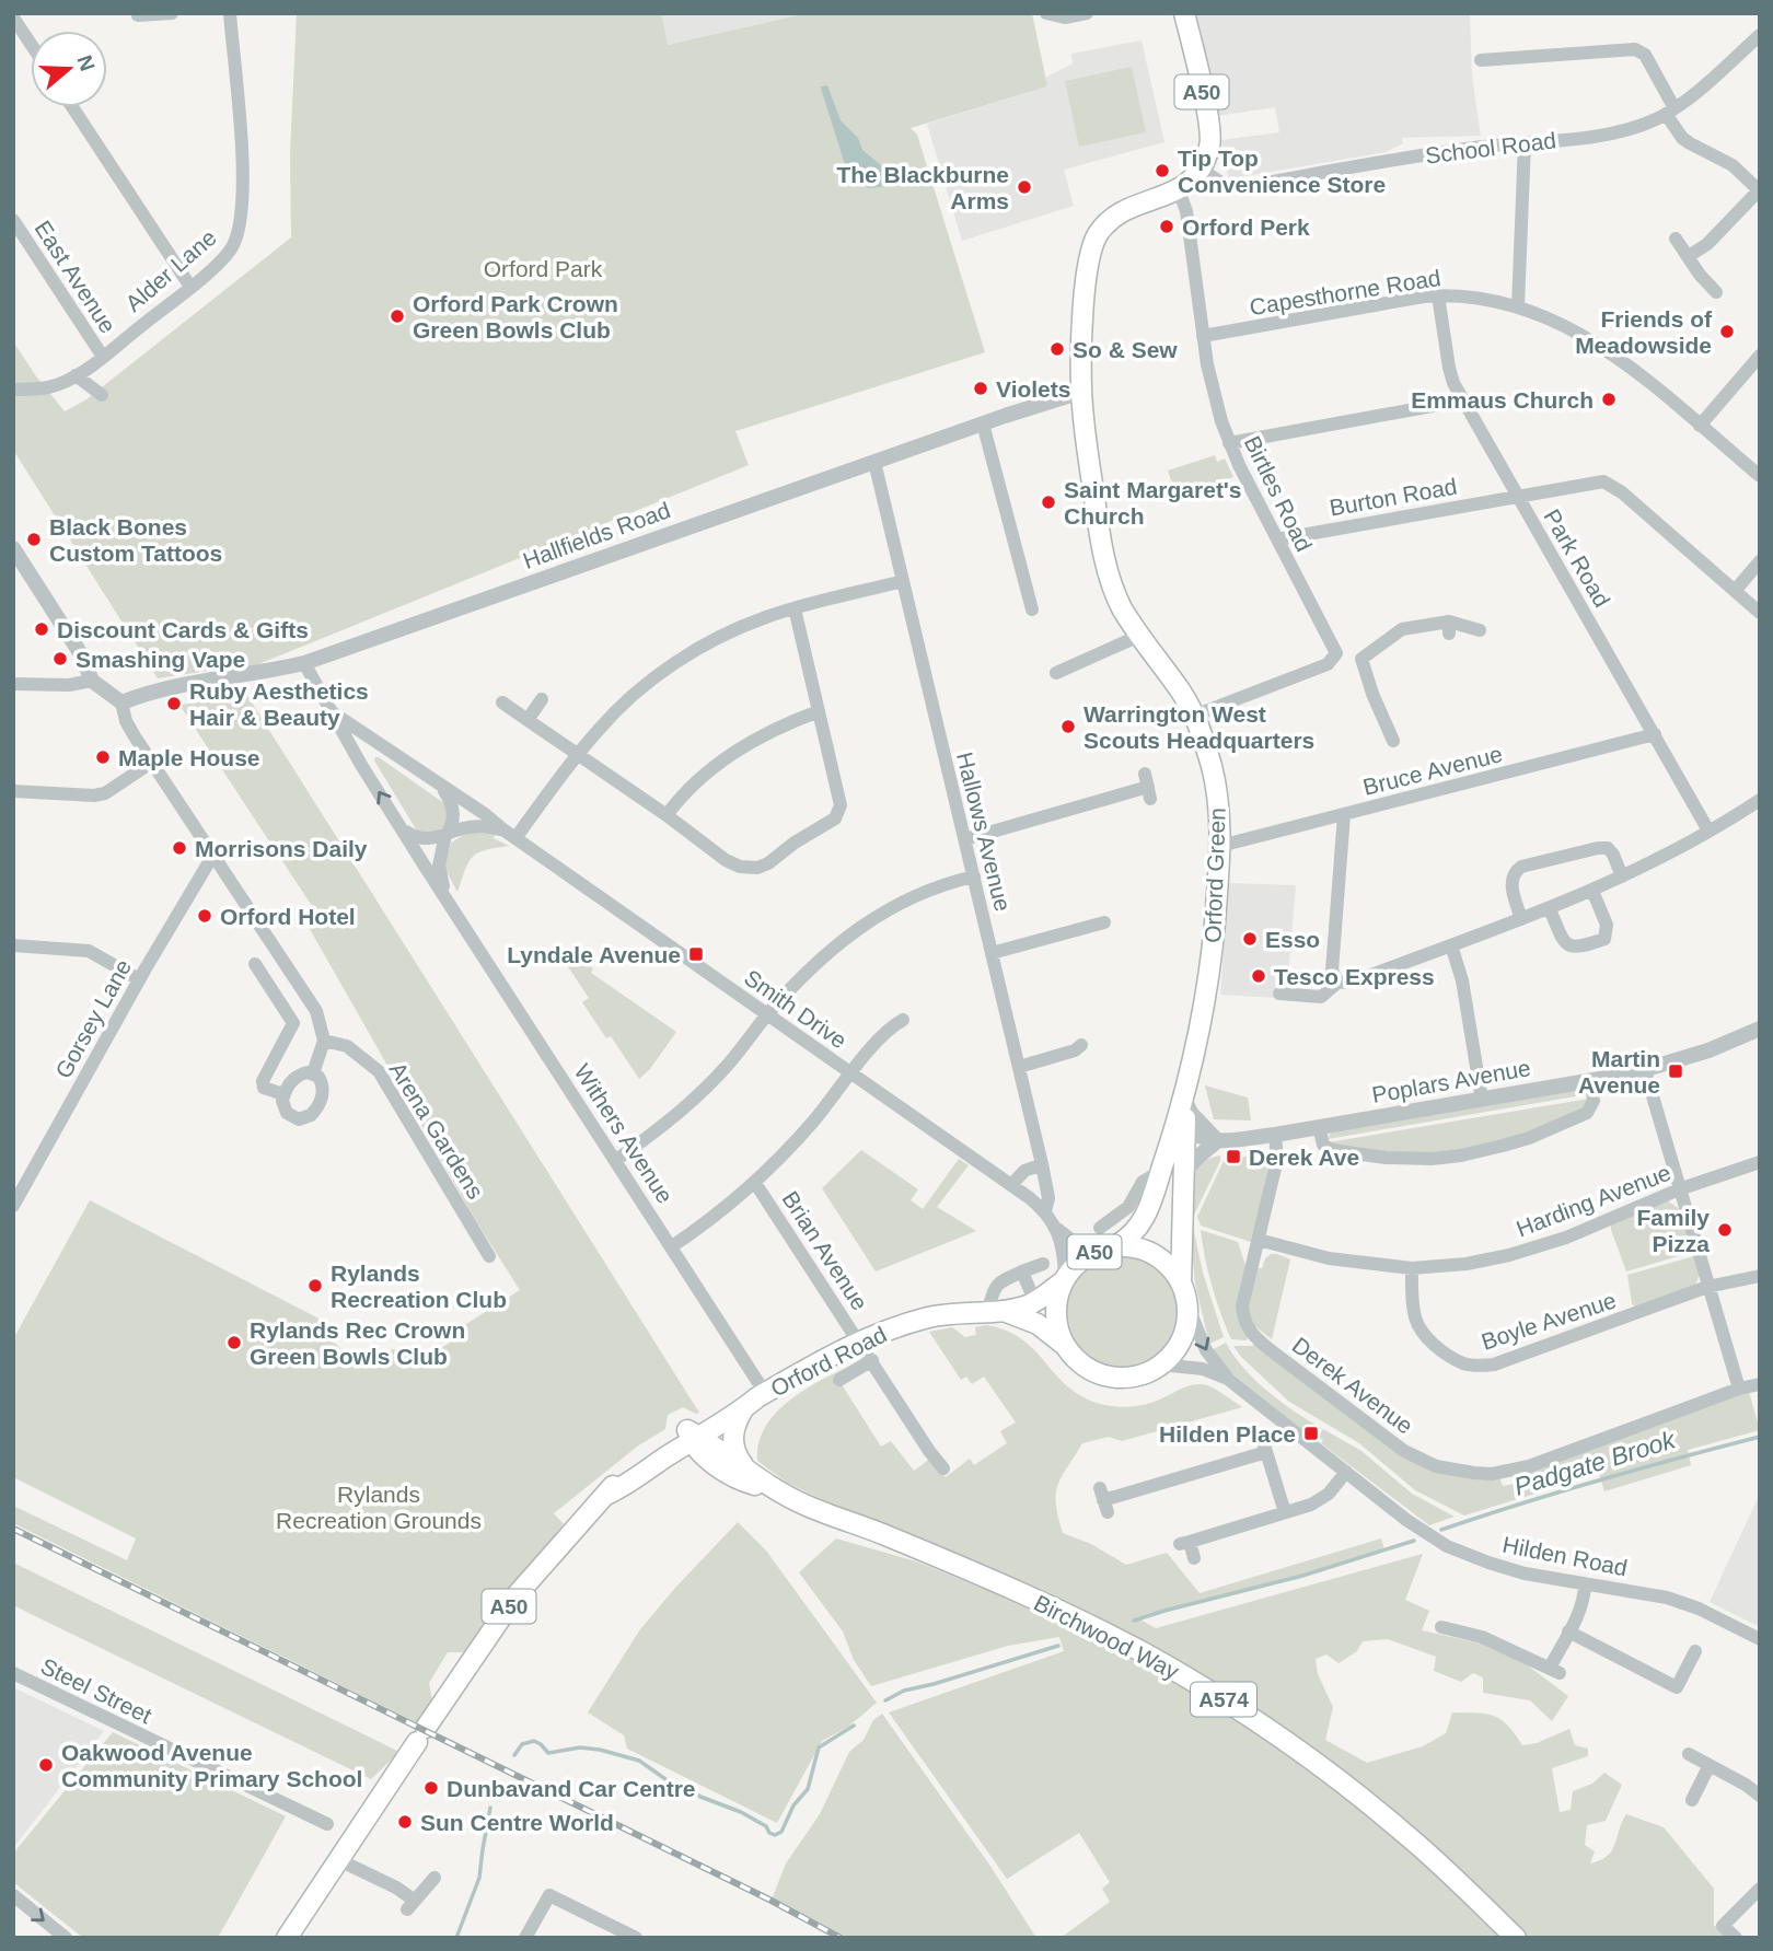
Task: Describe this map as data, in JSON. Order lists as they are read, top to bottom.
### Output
{
  "streets": {
    "main road": [
      "A50",
      "Orford Green",
      "Orford Road",
      "Birchwood Way",
      "A574"
    ],
    "street": [
      "School Road",
      "Alder Lane",
      "East Avenue",
      "Capesthorne Road",
      "Birtles Road",
      "Burton Road",
      "Hallfields Road",
      "Park Road",
      "Bruce Avenue",
      "Hallows Avenue",
      "Smith Drive",
      "Gorsey Lane",
      "Poplars Avenue",
      "Arena Gardens",
      "Withers Avenue",
      "Harding Avenue",
      "Brian Avenue",
      "Boyle Avenue",
      "Derek Avenue",
      "Hilden Road",
      "Steel Street"
    ]
  },
  "crossings": [
    ["A50", "School Road"],
    ["A50", "Birtles Road"],
    ["A50", "Orford Green"],
    ["A50", "Smith Drive"],
    ["A50", "Orford Road"],
    ["A50", "Hilden Road"],
    ["Alder Lane", "East Avenue"],
    ["Capesthorne Road", "Birtles Road"],
    ["Capesthorne Road", "Park Road"],
    ["Birtles Road", "Burton Road"],
    ["Birtles Road", "Orford Green"],
    ["Burton Road", "Park Road"],
    ["Hallfields Road", "Hallows Avenue"],
    ["Hallfields Road", "Orford Green"],
    ["Hallfields Road", "Withers Avenue"],
    ["Park Road", "Bruce Avenue"],
    ["Bruce Avenue", "Orford Green"],
    ["Hallows Avenue", "Smith Drive"],
    ["Orford Green", "Smith Drive"],
    ["Orford Green", "Poplars Avenue"],
    ["Orford Green", "Orford Road"],
    ["Orford Green", "Hilden Road"],
    ["Smith Drive", "Withers Avenue"],
    ["Smith Drive", "Orford Road"],
    ["Smith Drive", "Hilden Road"],
    ["Poplars Avenue", "Derek Avenue"],
    ["Withers Avenue", "Orford Road"],
    ["Harding Avenue", "Boyle Avenue"],
    ["Harding Avenue", "Derek Avenue"],
    ["Brian Avenue", "Orford Road"],
    ["Orford Road", "Hilden Road"],
    ["Orford Road", "Birchwood Way"]
  ],
  "water": ["Padgate Brook"],
  "parks": ["Orford Park", "Rylands Recreation Grounds"],
  "places": {
    "other": [
      "Tip Top Convenience Store",
      "The Blackburne Arms",
      "Orford Perk",
      "Orford Park Crown Green Bowls Club",
      "Friends of Meadowside",
      "So & Sew",
      "Violets",
      "Emmaus Church",
      "Saint Margaret's Church",
      "Black Bones Custom Tattoos",
      "Discount Cards & Gifts",
      "Smashing Vape",
      "Ruby Aesthetics Hair & Beauty",
      "Warrington West Scouts Headquarters",
      "Maple House",
      "Morrisons Daily",
      "Orford Hotel",
      "Esso",
      "Tesco Express",
      "Family Pizza",
      "Rylands Recreation Club",
      "Rylands Rec Crown Green Bowls Club",
      "Oakwood Avenue Community Primary School",
      "Dunbavand Car Centre",
      "Sun Centre World"
    ],
    "transit": [
      "Lyndale Avenue",
      "Martin Avenue",
      "Derek Ave",
      "Hilden Place"
    ]
  },
  "north": "right"
}
